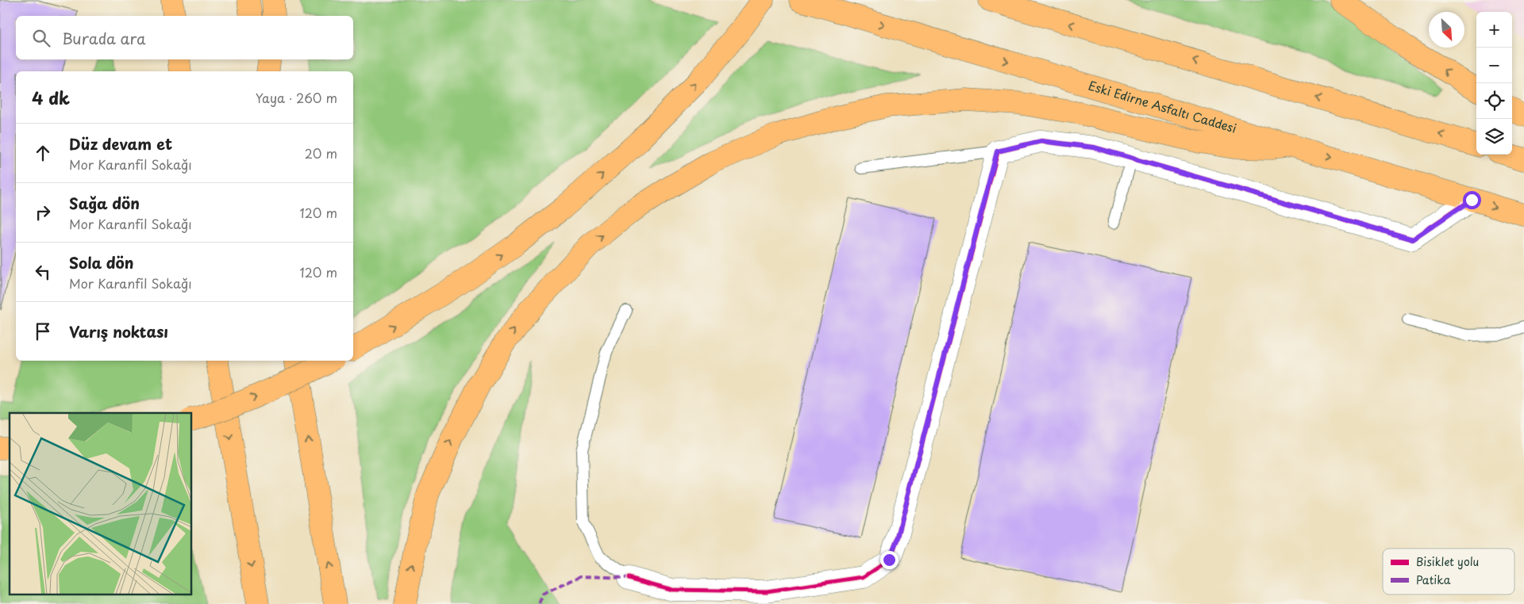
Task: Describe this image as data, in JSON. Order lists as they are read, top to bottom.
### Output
{
  "streets": {
    "highway": ["Eski Edirne Asfaltı Caddesi"]
  },
  "legend": ["Bisiklet yolu", "Patika"],
  "north": "bottom right",
  "page": {
    "map_buttons": ["+", "−"],
    "search": "Burada ara",
    "heading": ["4 dk", "Yaya · 260 m"],
    "list": [
      ["Düz devam et", "Mor Karanfil Sokağı", "20 m"],
      ["Sağa dön", "Mor Karanfil Sokağı", "120 m"],
      ["Sola dön", "Mor Karanfil Sokağı", "120 m"],
      "Varış noktası"
    ]
  }
}
